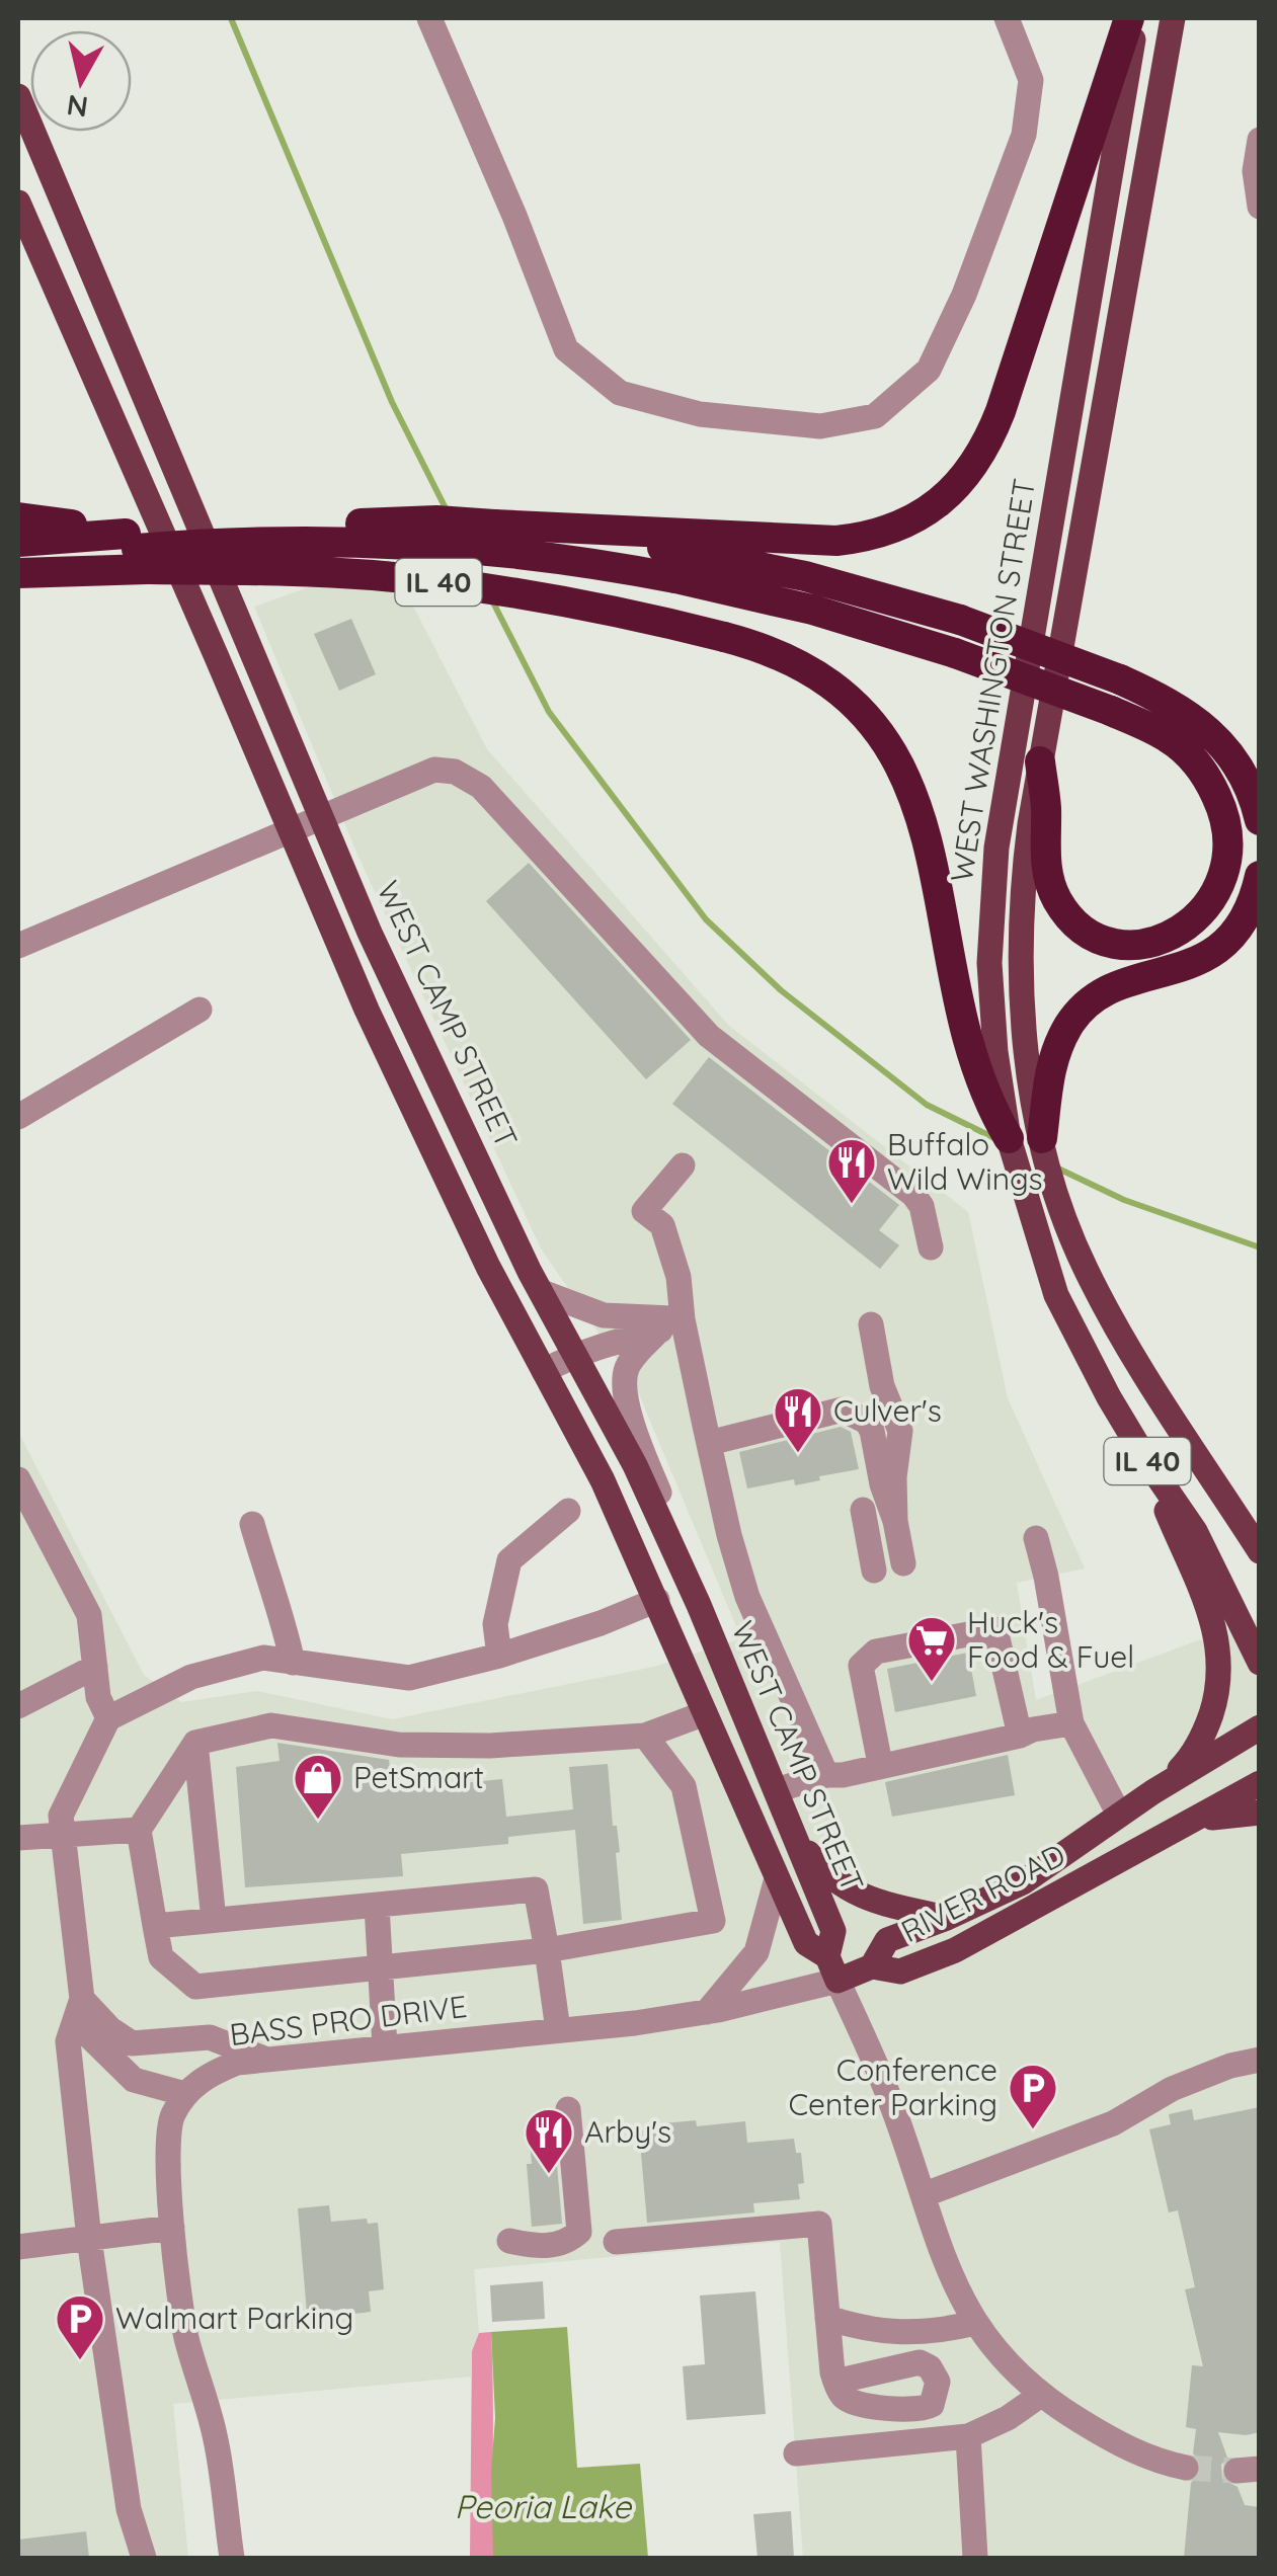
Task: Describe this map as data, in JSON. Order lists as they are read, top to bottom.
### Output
{
  "streets": {
    "highway": ["IL 40"],
    "main road": [
      "WEST WASHINGTON STREET",
      "WEST CAMP STREET",
      "RIVER ROAD",
      "BASS PRO DRIVE"
    ]
  },
  "crossings": [
    ["IL 40", "WEST WASHINGTON STREET"],
    ["WEST CAMP STREET", "BASS PRO DRIVE"],
    ["RIVER ROAD", "BASS PRO DRIVE"]
  ],
  "water": ["Peoria Lake"],
  "places": {
    "restaurant": ["Buffalo Wild Wings", "Culver's", "Arby's"],
    "supermarket": ["Huck's Food & Fuel"],
    "shop": ["PetSmart"],
    "parking": ["Conference Center Parking", "Walmart Parking"]
  },
  "north": "bottom"
}
